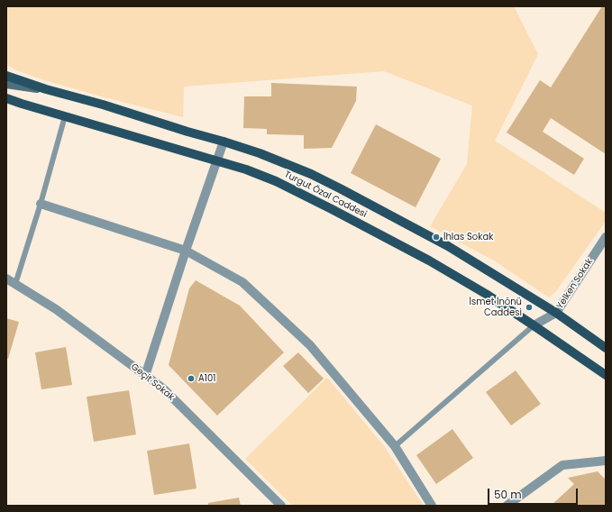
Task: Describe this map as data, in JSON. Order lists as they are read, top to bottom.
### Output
{
  "streets": {
    "main road": ["Turgut Özal Caddesi"],
    "street": ["Yelken Sokak", "Geçit Sokak"]
  },
  "crossings": [
    ["Turgut Özal Caddesi", "Yelken Sokak"]
  ],
  "places": ["İhlas Sokak", "İsmet İnönü Caddesi", "A101"],
  "scale_bar": "50 m"
}
